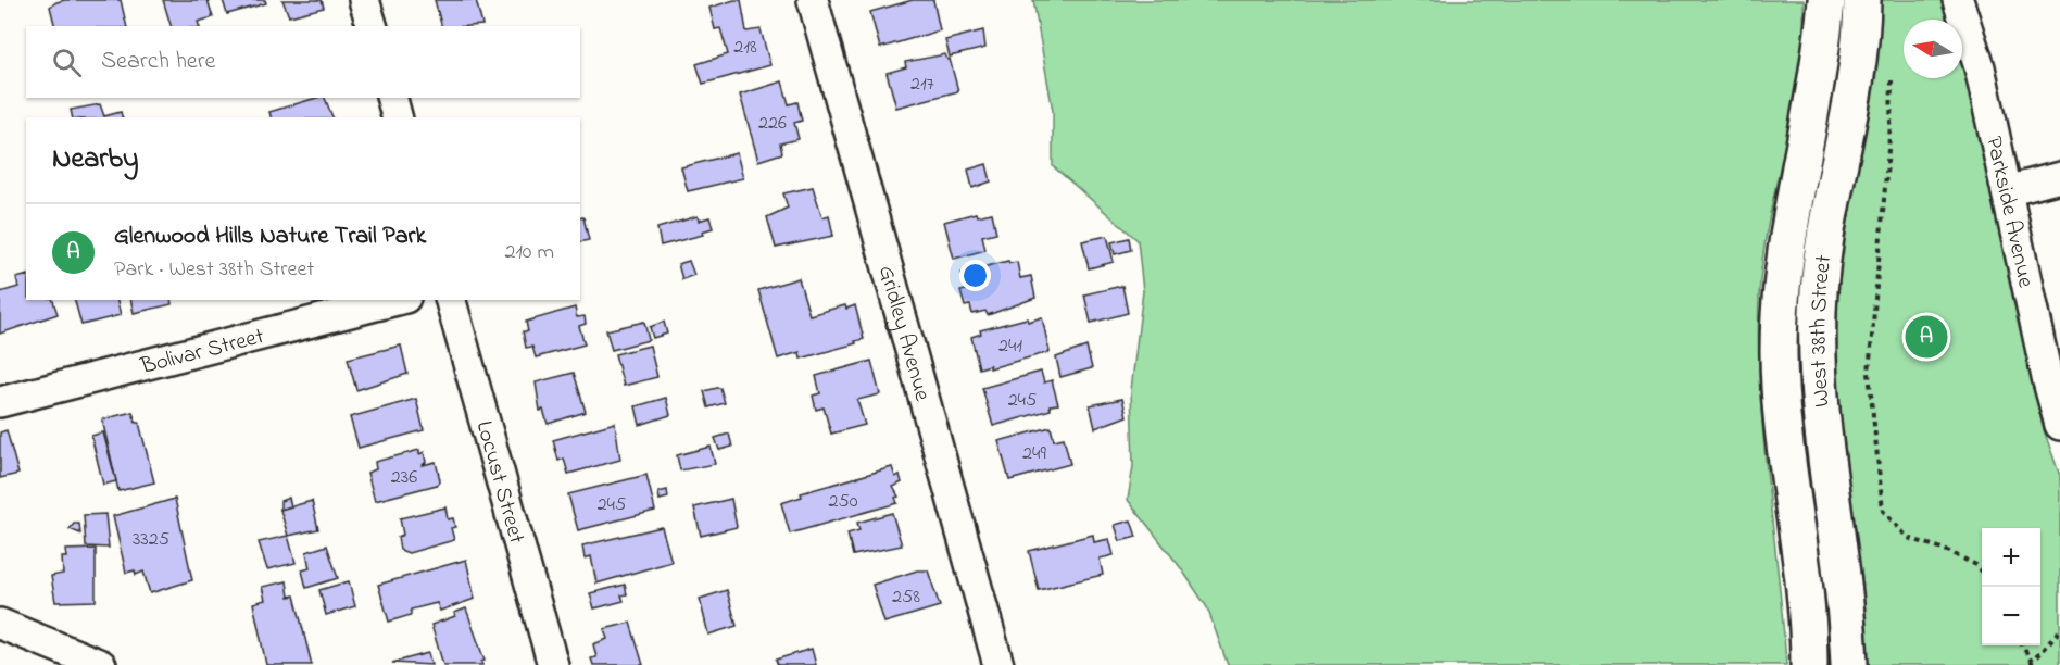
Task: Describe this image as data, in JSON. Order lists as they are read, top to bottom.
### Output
{
  "streets": {
    "main road": ["West 38th Street"],
    "street": [
      "Parkside Avenue",
      "Gridley Avenue",
      "Bolivar Street",
      "Locust Street"
    ]
  },
  "house_numbers": [
    "218",
    "217",
    "226",
    "241",
    "245",
    "249",
    "236",
    "250",
    "245",
    "3325",
    "258"
  ],
  "north": "left",
  "page": {
    "search": "Search here",
    "heading": "Nearby",
    "list": [
      {
        "mark": "A",
        "name": "Glenwood Hills Nature Trail Park",
        "note": "Park · West 38th Street",
        "value": "210 m"
      }
    ],
    "pins": "A",
    "map_buttons": ["+", "−"]
  }
}
